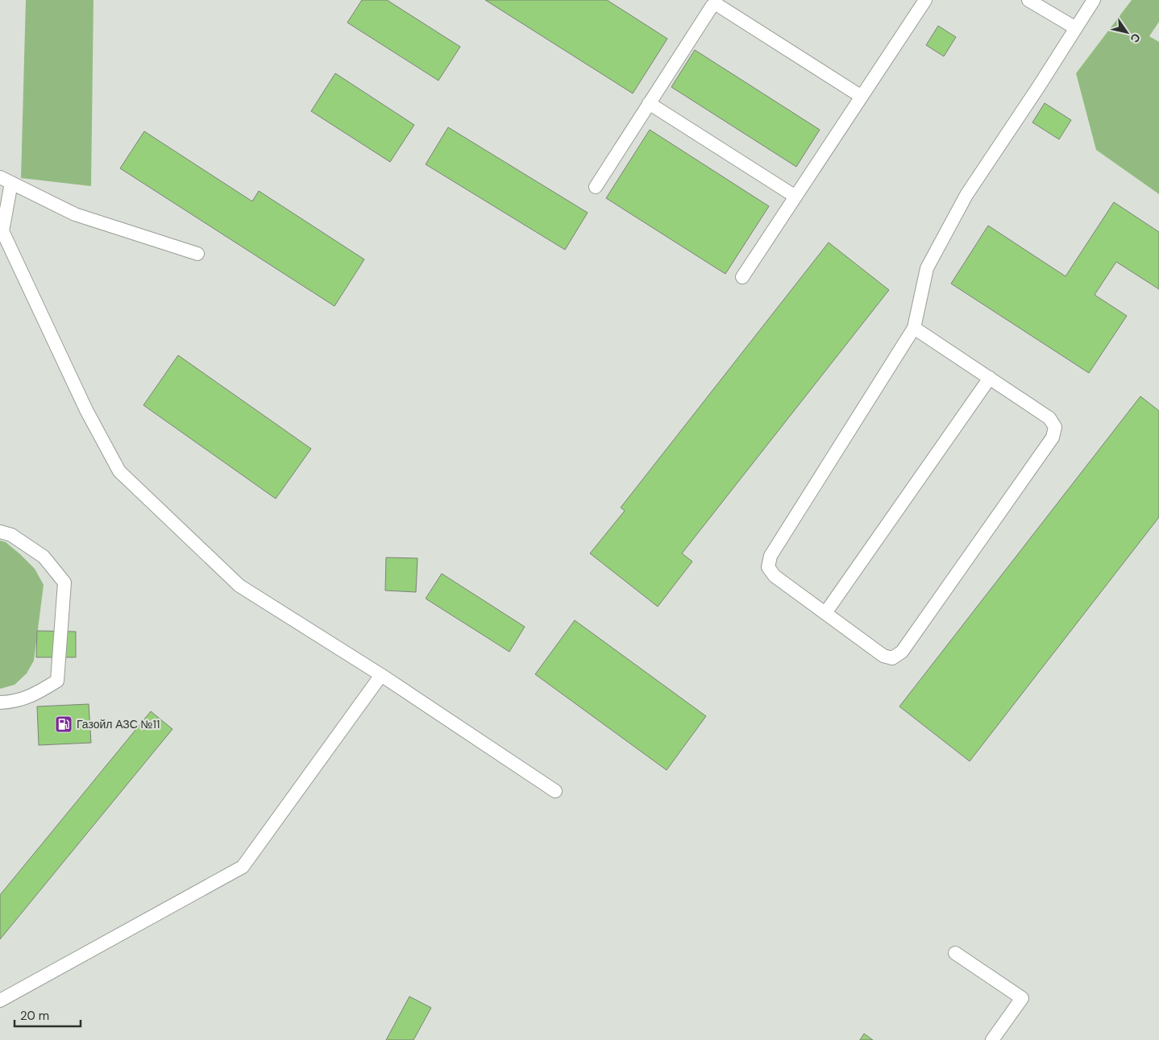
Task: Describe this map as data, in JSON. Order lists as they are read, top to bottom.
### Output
{
  "places": {
    "fuel station": ["Газойл АЗС №11"]
  },
  "scale_bar": "20 m",
  "north": "bottom right"
}
